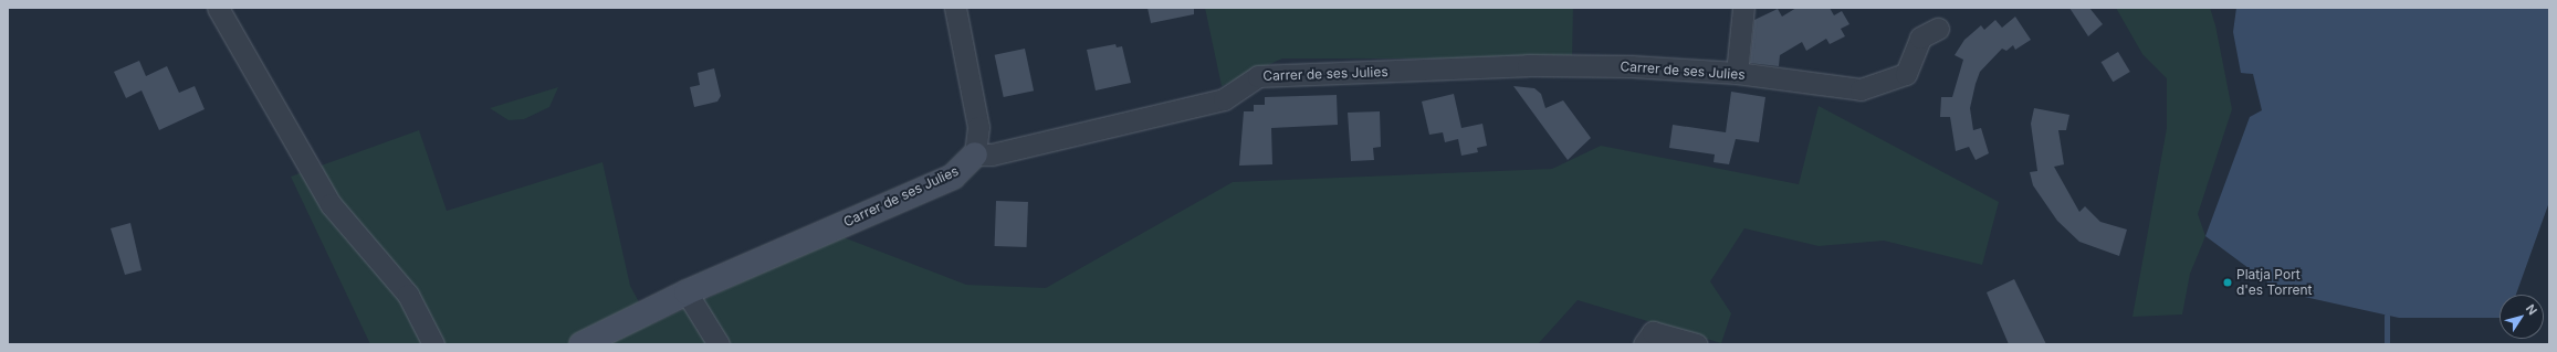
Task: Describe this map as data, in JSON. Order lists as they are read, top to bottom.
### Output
{
  "streets": {
    "street": ["Carrer de ses Julies"]
  },
  "places": ["Platja Port d'es Torrent"],
  "north": "top right"
}
